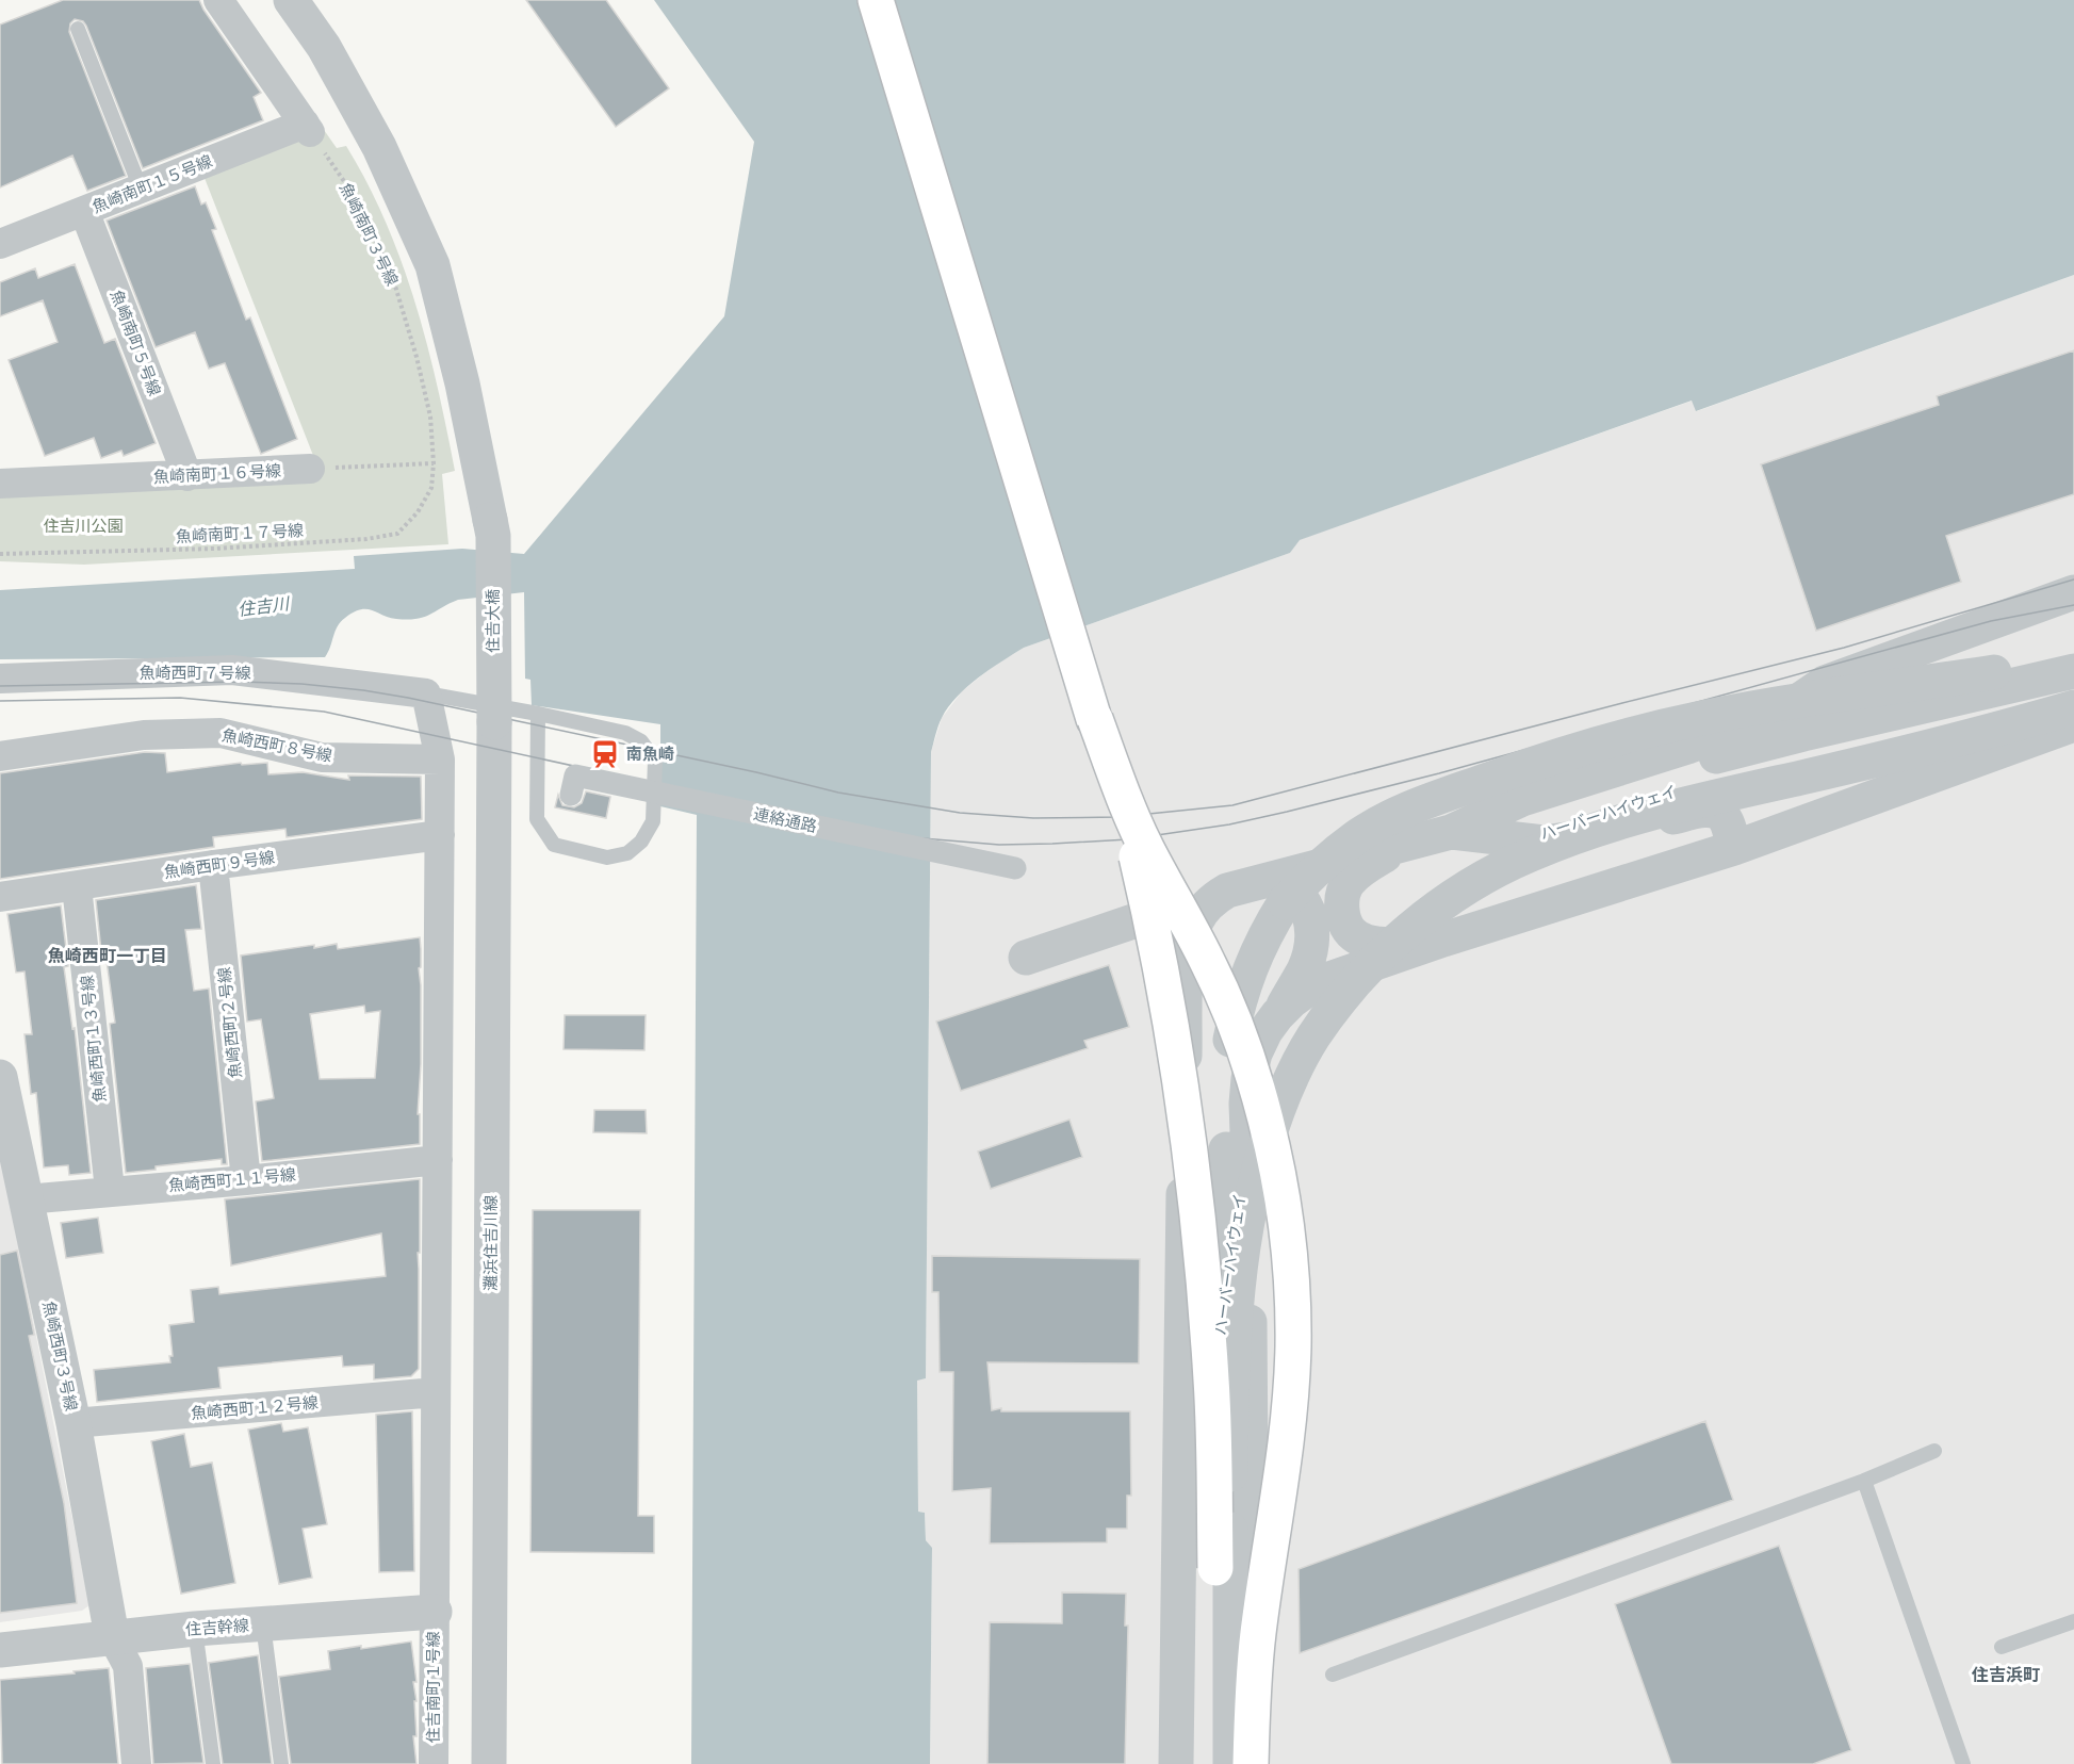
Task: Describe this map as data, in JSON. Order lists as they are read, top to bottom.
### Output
{
  "streets": {
    "street": [
      "魚崎南町１５号線",
      "魚崎南町５号線",
      "魚崎南町１６号線",
      "住𠮷大橋",
      "魚崎西町７号線",
      "魚崎西町８号線",
      "ハーバーハイウェイ",
      "連絡通路",
      "魚崎西町９号線",
      "魚崎西町２号線",
      "魚崎西町１３号線",
      "魚崎西町１１号線",
      "灘浜住吉川線",
      "魚崎西町３号線",
      "魚崎西町１２号線",
      "住吉幹線",
      "住吉南町１号線"
    ],
    "path": ["魚崎南町３号線", "魚崎南町１７号線"]
  },
  "crossings": [
    ["魚崎南町１５号線", "魚崎南町３号線"],
    ["魚崎南町１５号線", "魚崎南町５号線"],
    ["魚崎南町３号線", "魚崎南町１７号線"],
    ["魚崎南町５号線", "魚崎南町１６号線"],
    ["住𠮷大橋", "灘浜住吉川線"],
    ["魚崎西町７号線", "住吉南町１号線"],
    ["魚崎西町８号線", "住吉南町１号線"],
    ["魚崎西町９号線", "魚崎西町２号線"],
    ["魚崎西町９号線", "魚崎西町１３号線"],
    ["魚崎西町９号線", "住吉南町１号線"],
    ["魚崎西町２号線", "魚崎西町１１号線"],
    ["魚崎西町１３号線", "魚崎西町１１号線"],
    ["魚崎西町１１号線", "魚崎西町３号線"],
    ["魚崎西町１１号線", "住吉南町１号線"],
    ["魚崎西町３号線", "魚崎西町１２号線"],
    ["魚崎西町３号線", "住吉幹線"],
    ["魚崎西町１２号線", "住吉南町１号線"],
    ["住吉幹線", "住吉南町１号線"]
  ],
  "districts": ["魚崎西町一丁目", "住吉浜町"],
  "water": ["住吉川"],
  "parks": ["住吉川公園"],
  "places": {
    "station": ["南魚崎"]
  }
}
